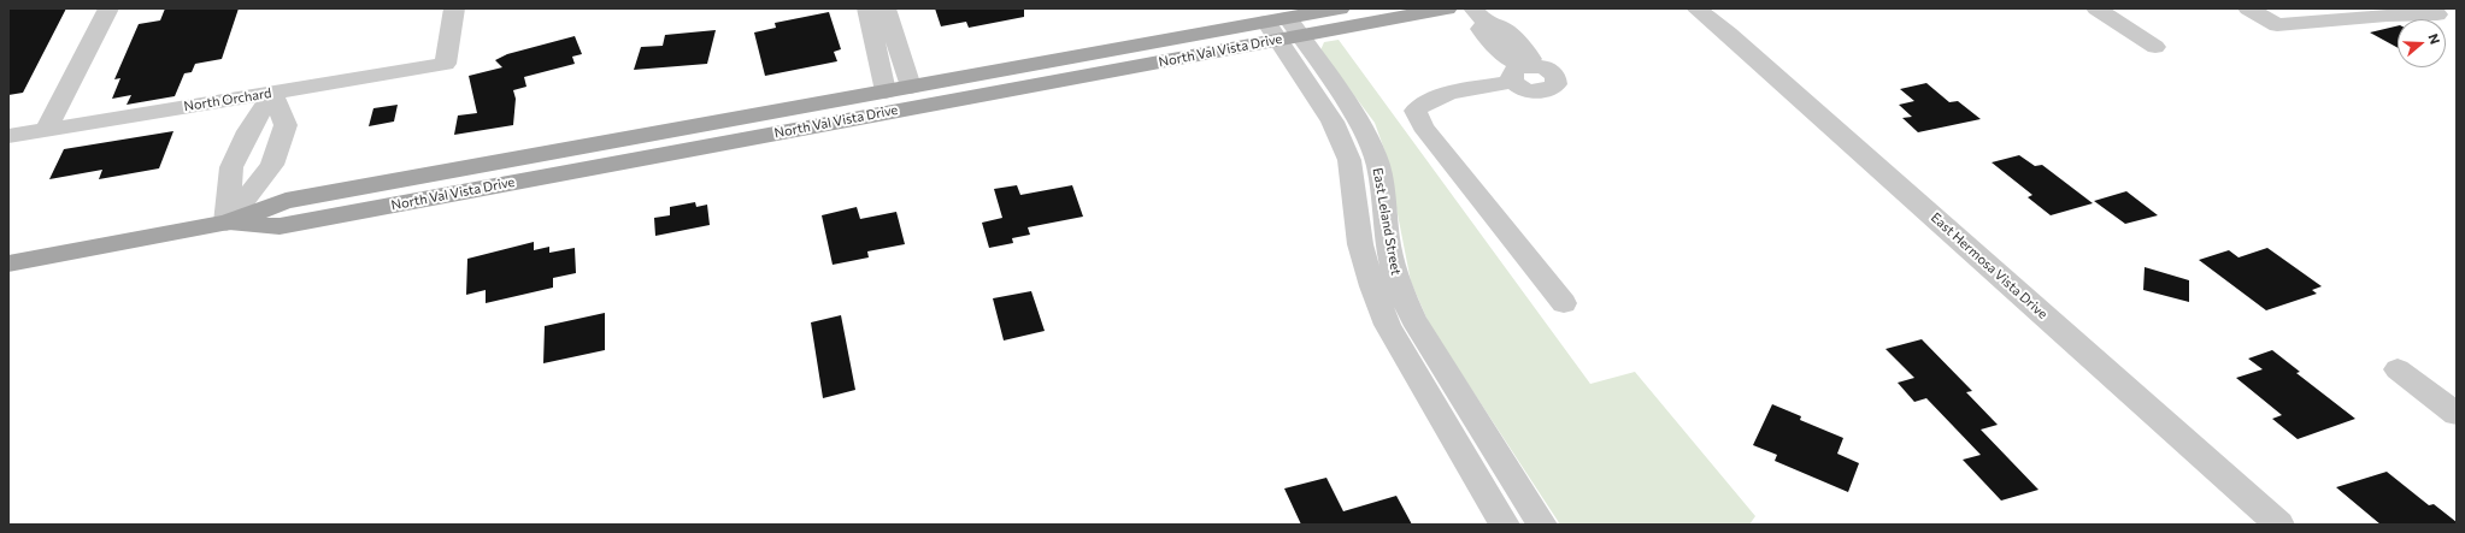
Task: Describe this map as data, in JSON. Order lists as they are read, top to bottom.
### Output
{
  "streets": {
    "main road": ["North Val Vista Drive"],
    "street": ["North Orchard", "East Leland Street", "East Hermosa Vista Drive"]
  },
  "crossings": [
    ["North Val Vista Drive", "East Leland Street"]
  ],
  "north": "right"
}
